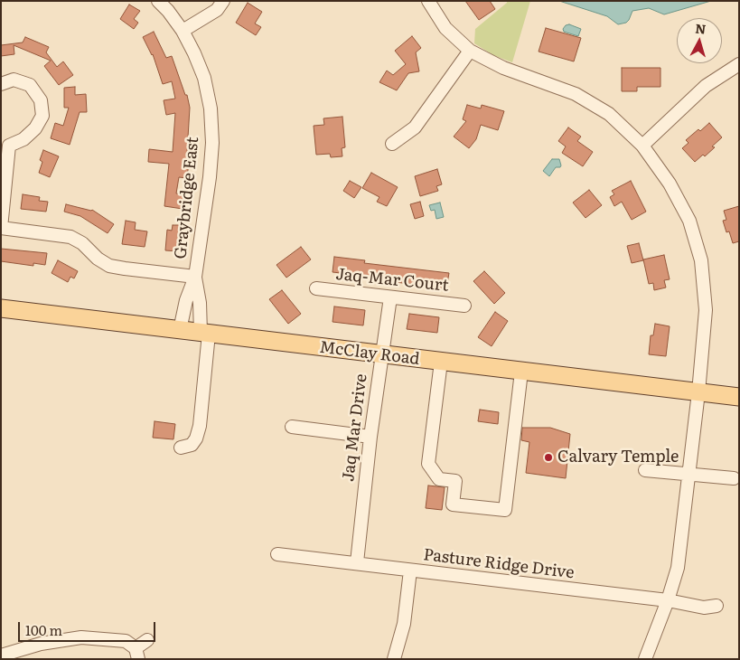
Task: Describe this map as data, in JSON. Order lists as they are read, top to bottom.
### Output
{
  "streets": {
    "main road": ["McClay Road"],
    "street": [
      "Graybridge East",
      "Jaq-Mar Court",
      "Jaq Mar Drive",
      "Pasture Ridge Drive"
    ]
  },
  "crossings": [
    ["Graybridge East", "McClay Road"],
    ["Jaq-Mar Court", "Jaq Mar Drive"],
    ["McClay Road", "Jaq Mar Drive"],
    ["Jaq Mar Drive", "Pasture Ridge Drive"]
  ],
  "places": ["Calvary Temple"],
  "scale_bar": "100 m",
  "north": "top"
}
